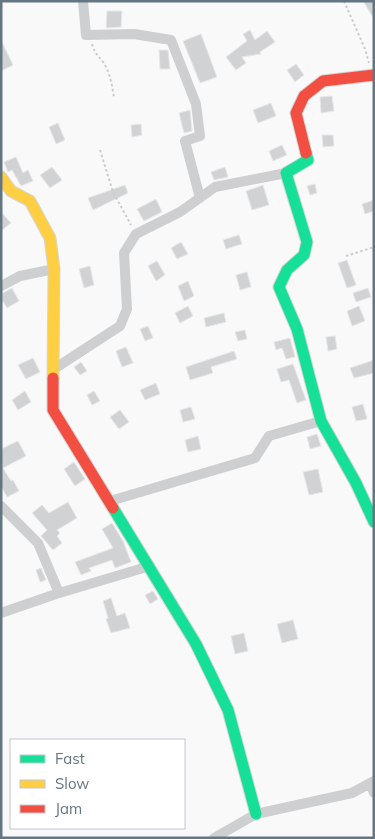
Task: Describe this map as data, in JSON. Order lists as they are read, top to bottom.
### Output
{
  "legend": ["Fast", "Slow", "Jam"]
}
